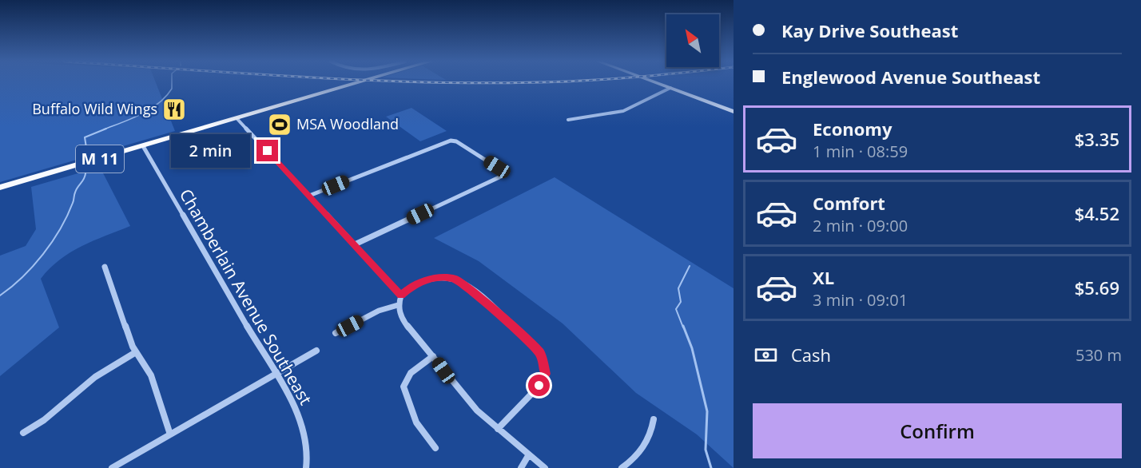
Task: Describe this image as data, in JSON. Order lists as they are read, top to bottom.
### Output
{
  "streets": {
    "main road": ["M 11"],
    "street": ["Chamberlain Avenue Southeast"]
  },
  "crossings": [
    ["M 11", "Chamberlain Avenue Southeast"]
  ],
  "places": {
    "restaurant": ["Buffalo Wild Wings"],
    "sports": ["MSA Woodland"]
  },
  "north": "top left",
  "page": {
    "banner": ["Kay Drive Southeast", "Englewood Avenue Southeast"],
    "list": [
      {
        "name": "Economy",
        "note": "1 min · 08:59",
        "value": "$3.35"
      },
      {
        "name": "Comfort",
        "note": "2 min · 09:00",
        "value": "$4.52"
      },
      {
        "name": "XL",
        "note": "3 min · 09:01",
        "value": "$5.69"
      }
    ],
    "bubble": "2 min",
    "pay": ["Cash", "530 m"],
    "buttons": "Confirm"
  }
}
